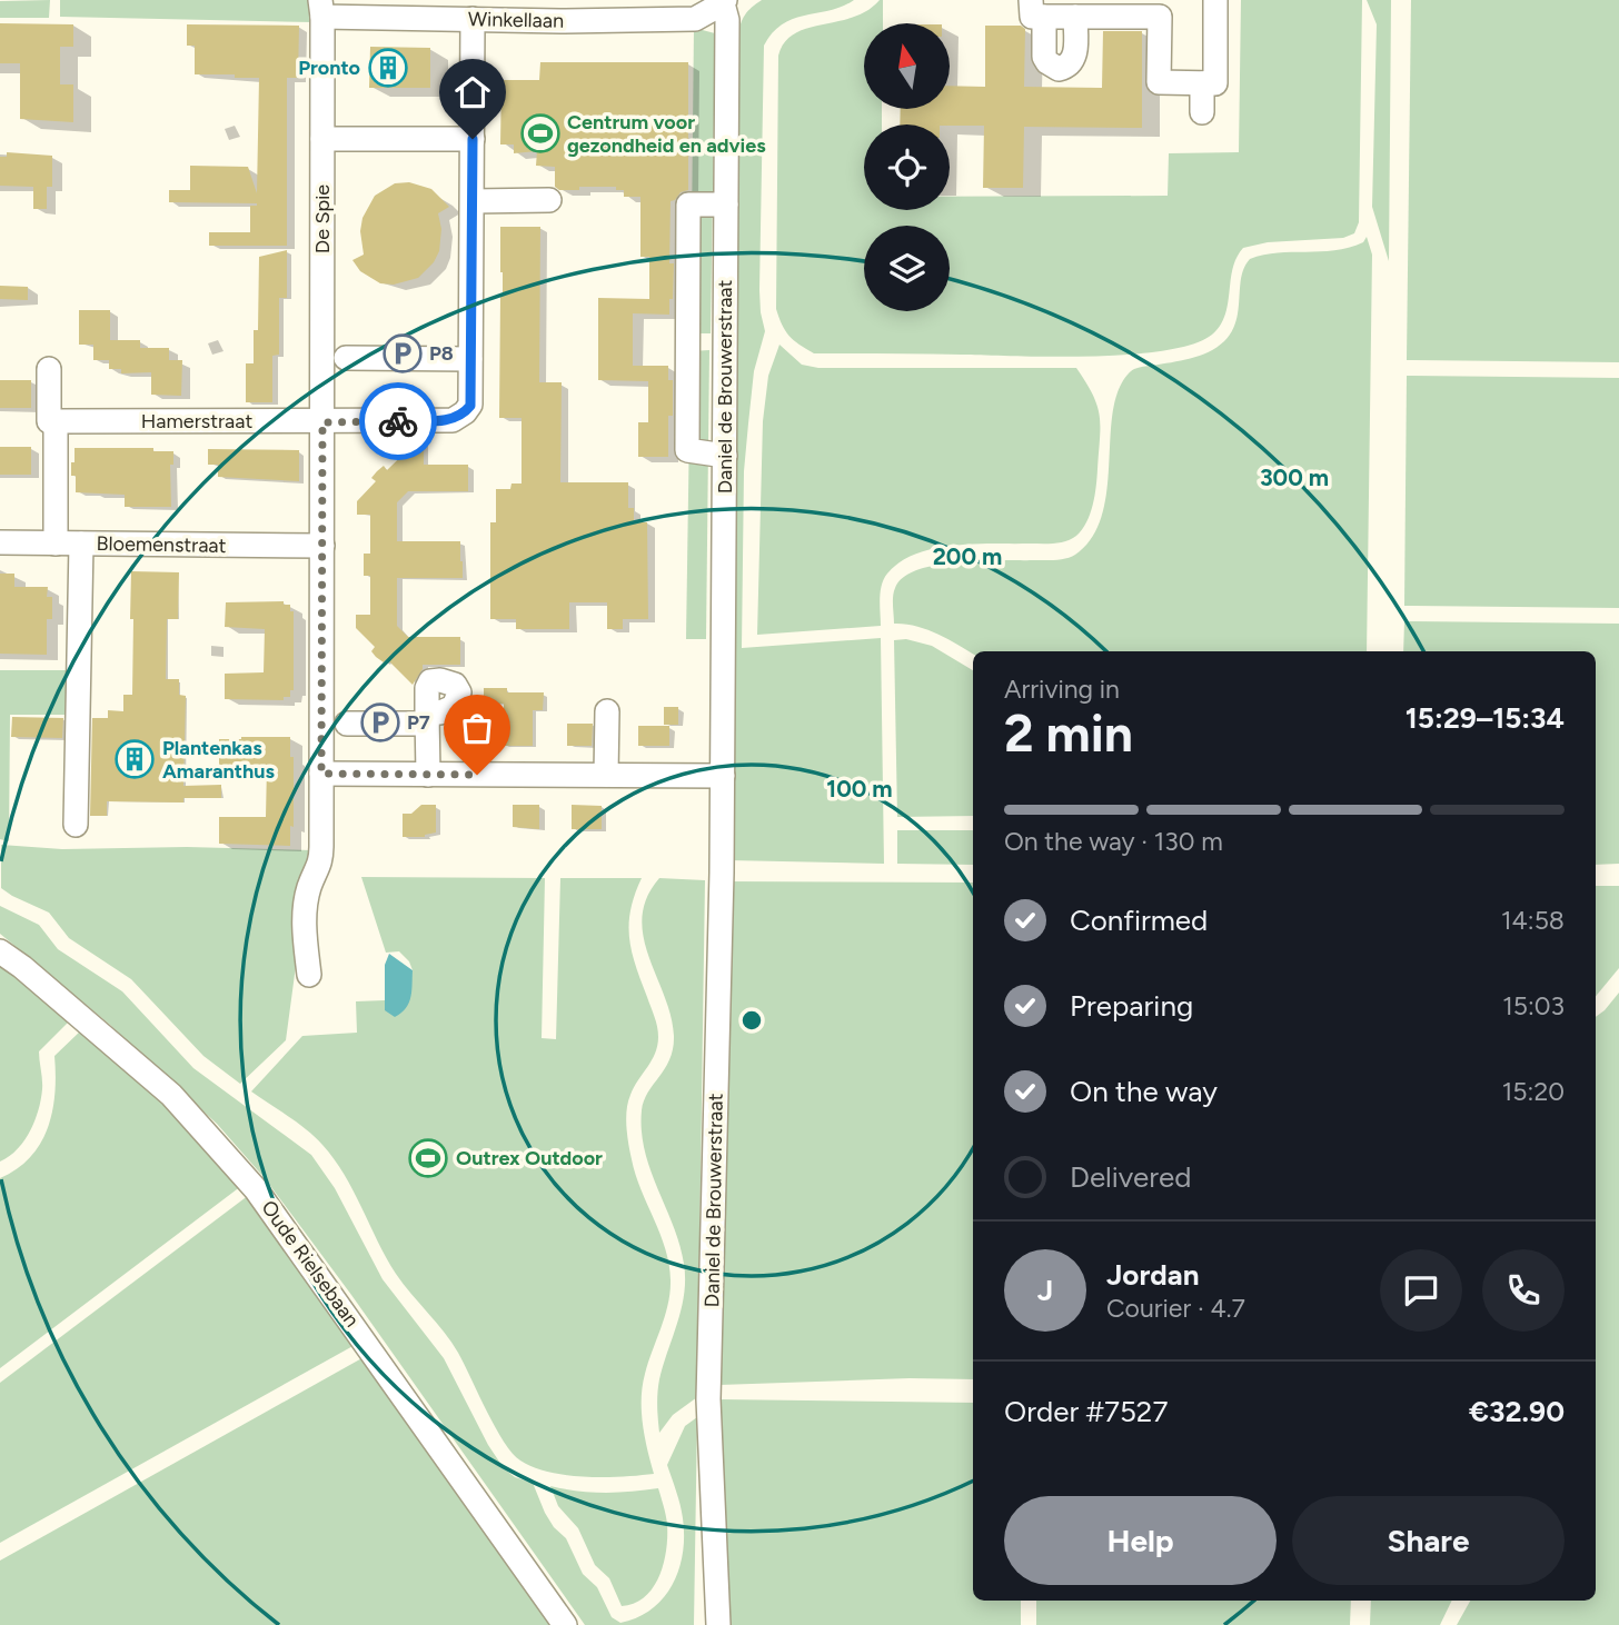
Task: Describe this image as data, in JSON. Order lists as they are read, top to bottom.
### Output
{
  "streets": {
    "street": [
      "Winkellaan",
      "De Spie",
      "Daniel de Brouwerstraat",
      "Hamerstraat",
      "Bloemenstraat",
      "Oude Rielsebaan"
    ]
  },
  "crossings": [
    ["Winkellaan", "De Spie"],
    ["Winkellaan", "Daniel de Brouwerstraat"],
    ["De Spie", "Hamerstraat"],
    ["De Spie", "Bloemenstraat"]
  ],
  "places": {
    "building": ["Pronto", "Plantenkas Amaranthus"],
    "sports": ["Centrum voor gezondheid en advies", "Outrex Outdoor"],
    "parking": ["P8", "P7"]
  },
  "north": "top",
  "page": {
    "heading": ["2 min", "Arriving in", "15:29–15:34"],
    "panel": [
      "Jordan",
      "Courier · 4.7",
      "Order #7527",
      "€32.90"
    ],
    "bar": "On the way · 130 m",
    "list": [
      ["Confirmed", "14:58"],
      ["Preparing", "15:03"],
      ["On the way", "15:20"],
      "Delivered"
    ],
    "round": "J",
    "buttons": ["Help", "Share"]
  },
  "rings": ["300 m", "200 m", "100 m"]
}
